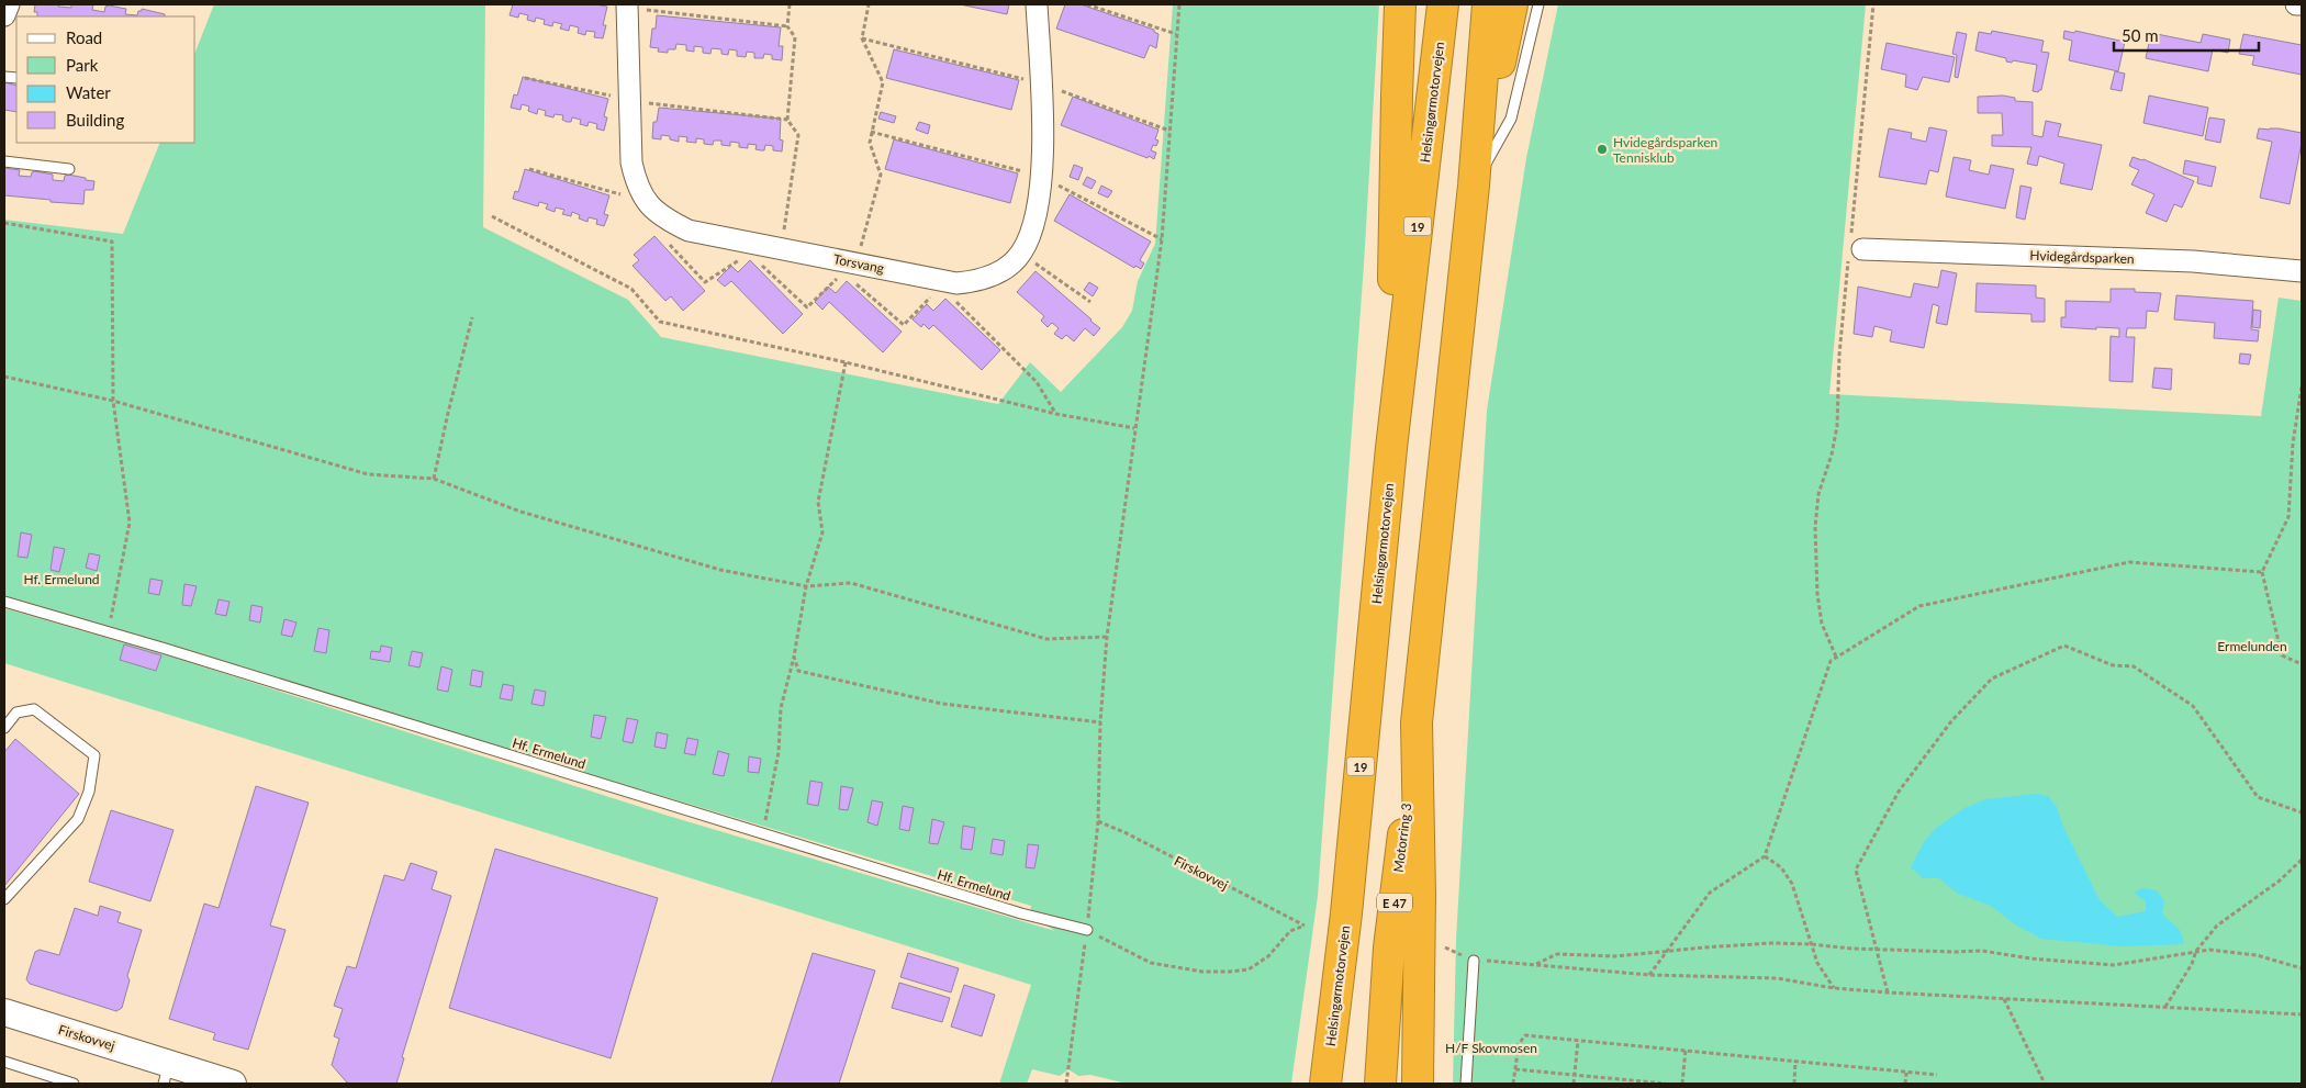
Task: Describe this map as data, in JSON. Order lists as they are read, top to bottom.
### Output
{
  "streets": {
    "highway": [
      "Helsingørmotorvejen",
      "19",
      "Motorring 3",
      "E 47"
    ],
    "street": ["Hvidegårdsparken", "Torsvang", "Firskovvej"],
    "lane": ["Hf. Ermelund"]
  },
  "crossings": [
    ["Hf. Ermelund", "Firskovvej"]
  ],
  "parks": ["Hf. Ermelund", "Ermelunden", "H/F Skovmosen"],
  "places": ["Hvidegårdsparken Tennisklub"],
  "legend": [
    "Road",
    "Park",
    "Water",
    "Building"
  ],
  "scale_bar": "50 m"
}
